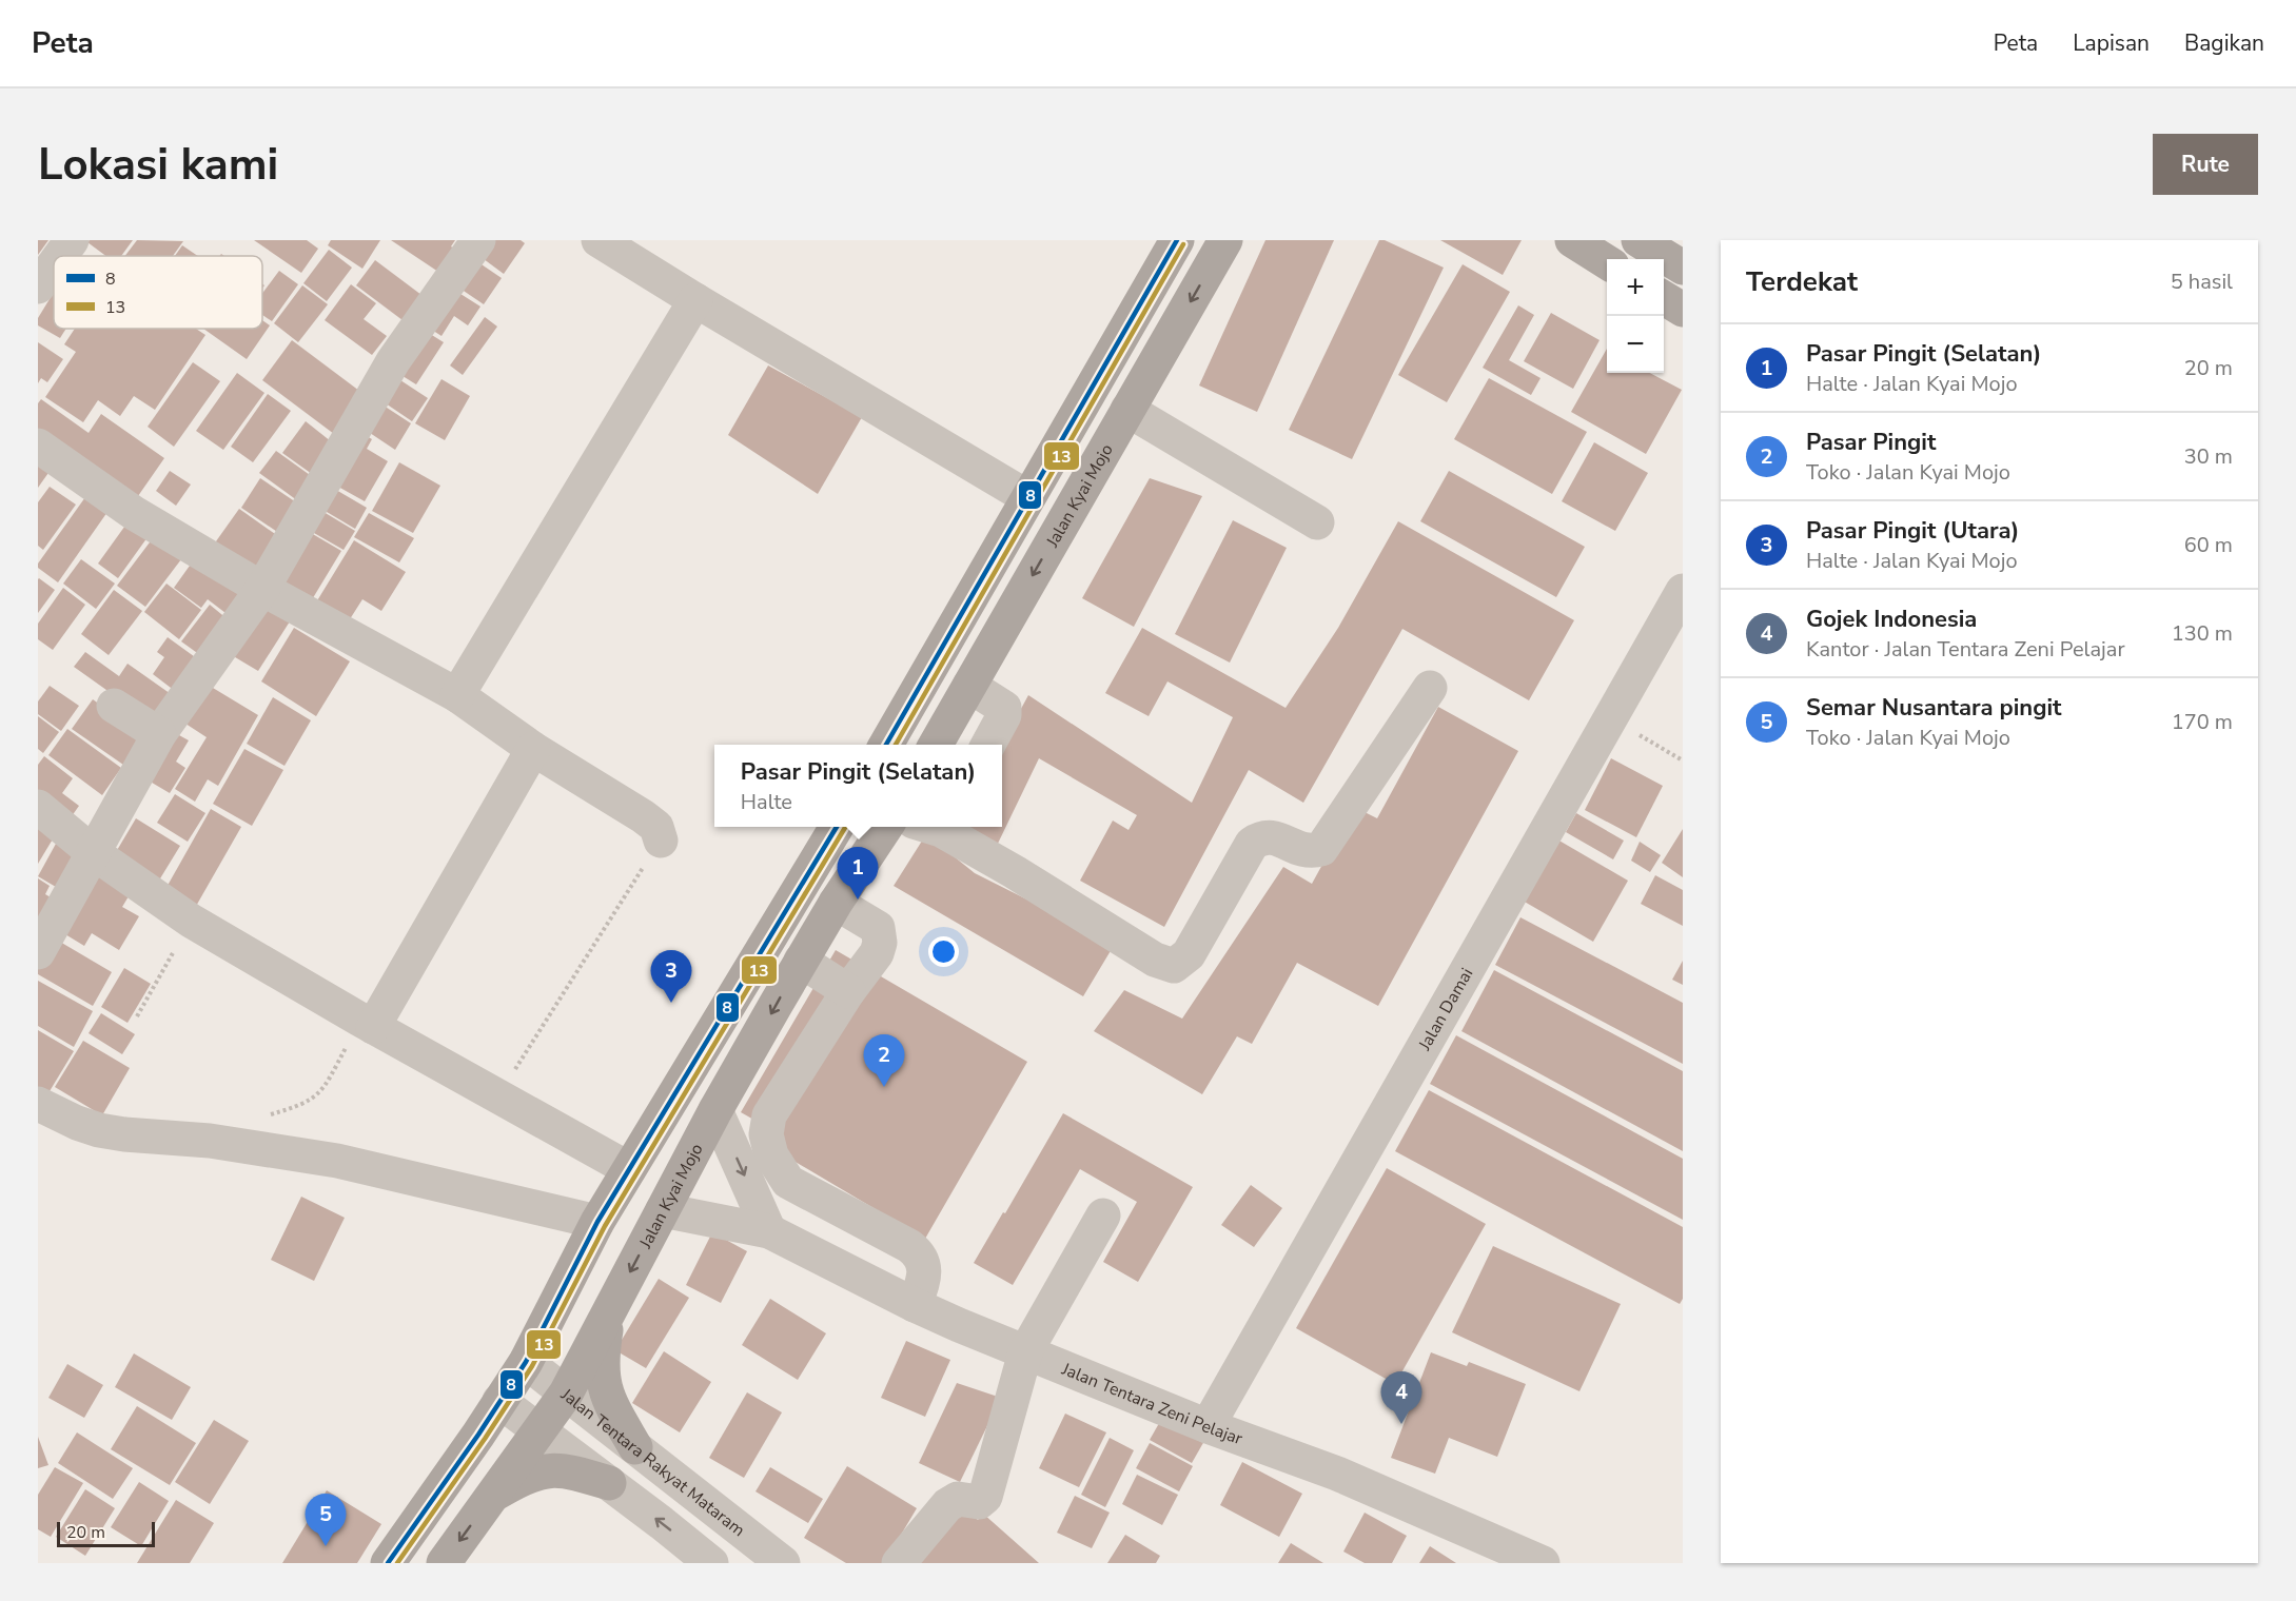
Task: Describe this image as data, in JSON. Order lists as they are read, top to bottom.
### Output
{
  "streets": {
    "main road": ["Jalan Kyai Mojo"],
    "street": ["Jalan Damai", "Jalan Tentara Zeni Pelajar", "Jalan Tentara Rakyat Mataram"]
  },
  "crossings": [
    ["Jalan Kyai Mojo", "Jalan Tentara Zeni Pelajar"],
    ["Jalan Kyai Mojo", "Jalan Tentara Rakyat Mataram"],
    ["Jalan Damai", "Jalan Tentara Zeni Pelajar"]
  ],
  "lines": ["transit line 8", "transit line 13"],
  "legend": ["8", "13"],
  "scale_bar": "20 m",
  "page": {
    "header": "Peta",
    "nav": ["Peta", "Lapisan", "Bagikan"],
    "buttons": "Rute",
    "title": "Lokasi kami",
    "heading": ["Terdekat", "5 hasil"],
    "map_buttons": ["+", "−"],
    "list": [
      {
        "mark": "1",
        "name": "Pasar Pingit (Selatan)",
        "note": "Halte · Jalan Kyai Mojo",
        "value": "20 m"
      },
      {
        "mark": "2",
        "name": "Pasar Pingit",
        "note": "Toko · Jalan Kyai Mojo",
        "value": "30 m"
      },
      {
        "mark": "3",
        "name": "Pasar Pingit (Utara)",
        "note": "Halte · Jalan Kyai Mojo",
        "value": "60 m"
      },
      {
        "mark": "4",
        "name": "Gojek Indonesia",
        "note": "Kantor · Jalan Tentara Zeni Pelajar",
        "value": "130 m"
      },
      {
        "mark": "5",
        "name": "Semar Nusantara pingit",
        "note": "Toko · Jalan Kyai Mojo",
        "value": "170 m"
      }
    ],
    "popup": ["Pasar Pingit (Selatan)", "Halte"],
    "pins": [
      "1",
      "3",
      "2",
      "4",
      "5"
    ],
    "scale": "20 m"
  }
}
